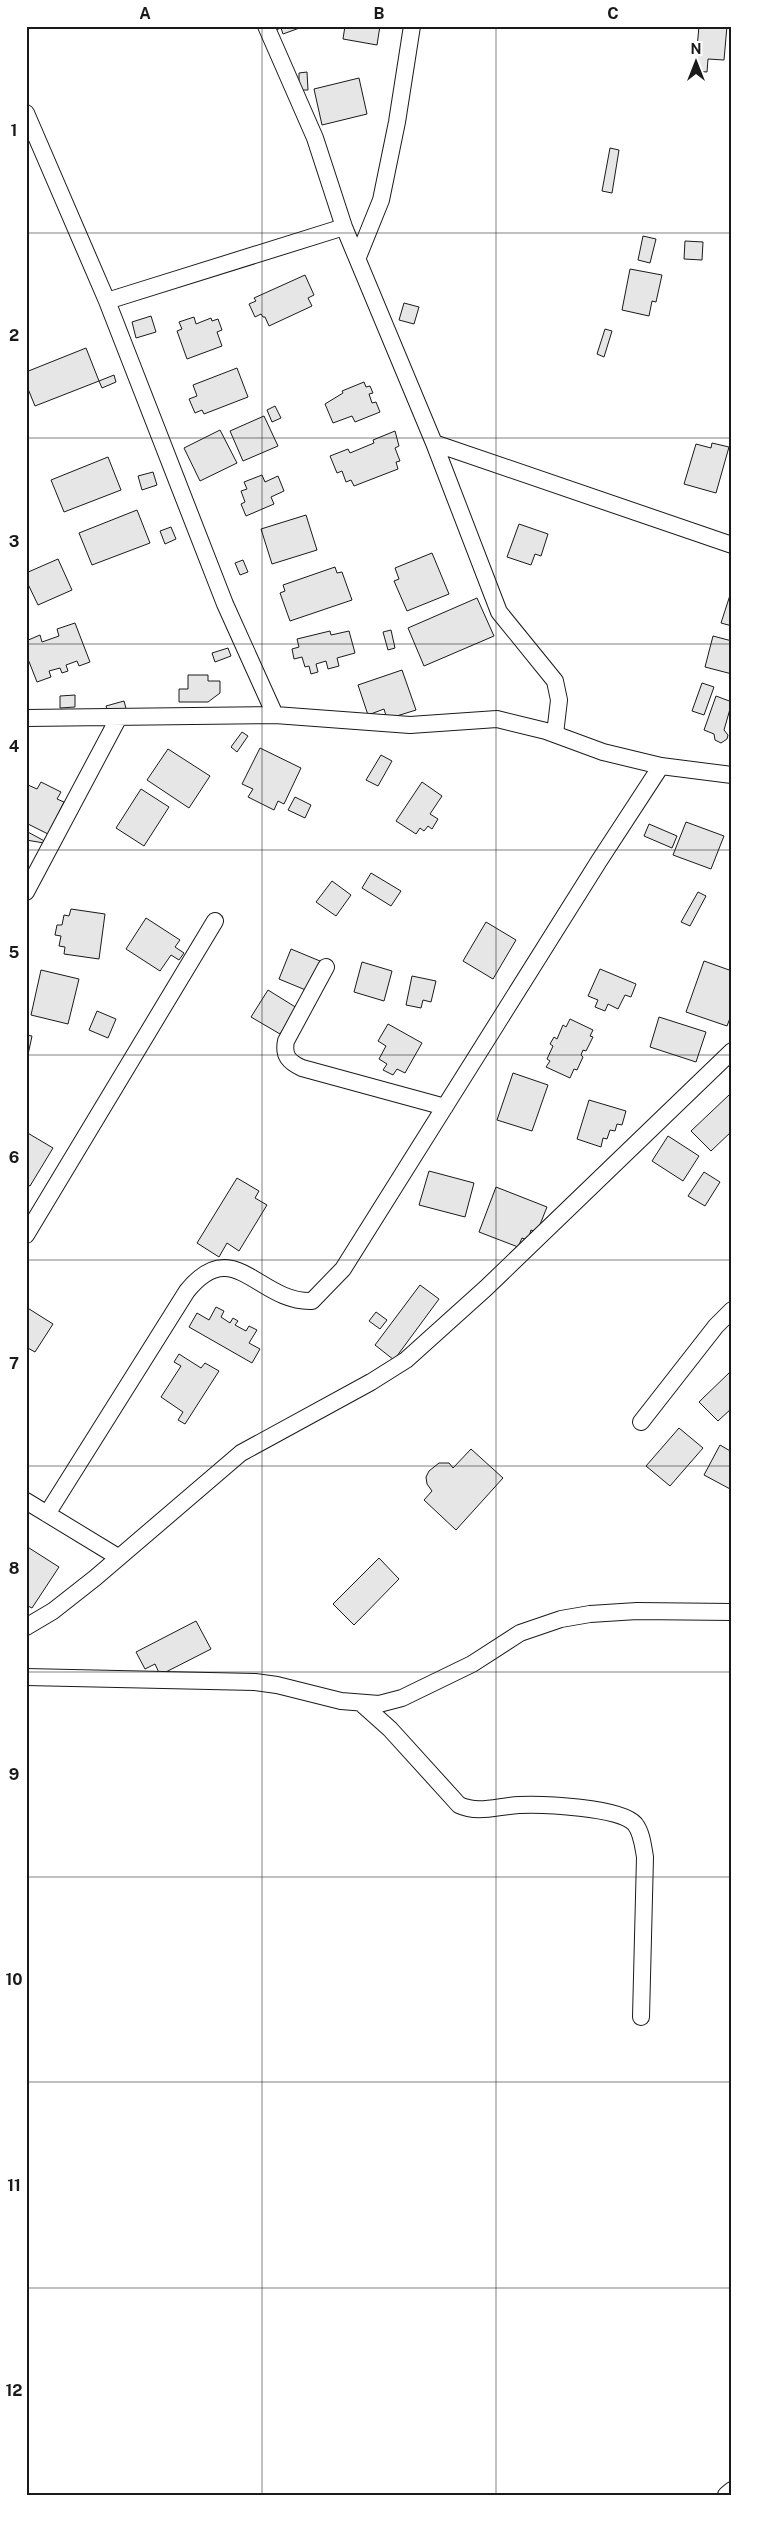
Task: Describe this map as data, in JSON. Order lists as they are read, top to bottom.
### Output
{
  "north": "top",
  "grid": {
    "columns": ["A", "B", "C"],
    "rows": [
      "1",
      "2",
      "3",
      "4",
      "5",
      "6",
      "7",
      "8",
      "9",
      "10",
      "11",
      "12"
    ]
  }
}
